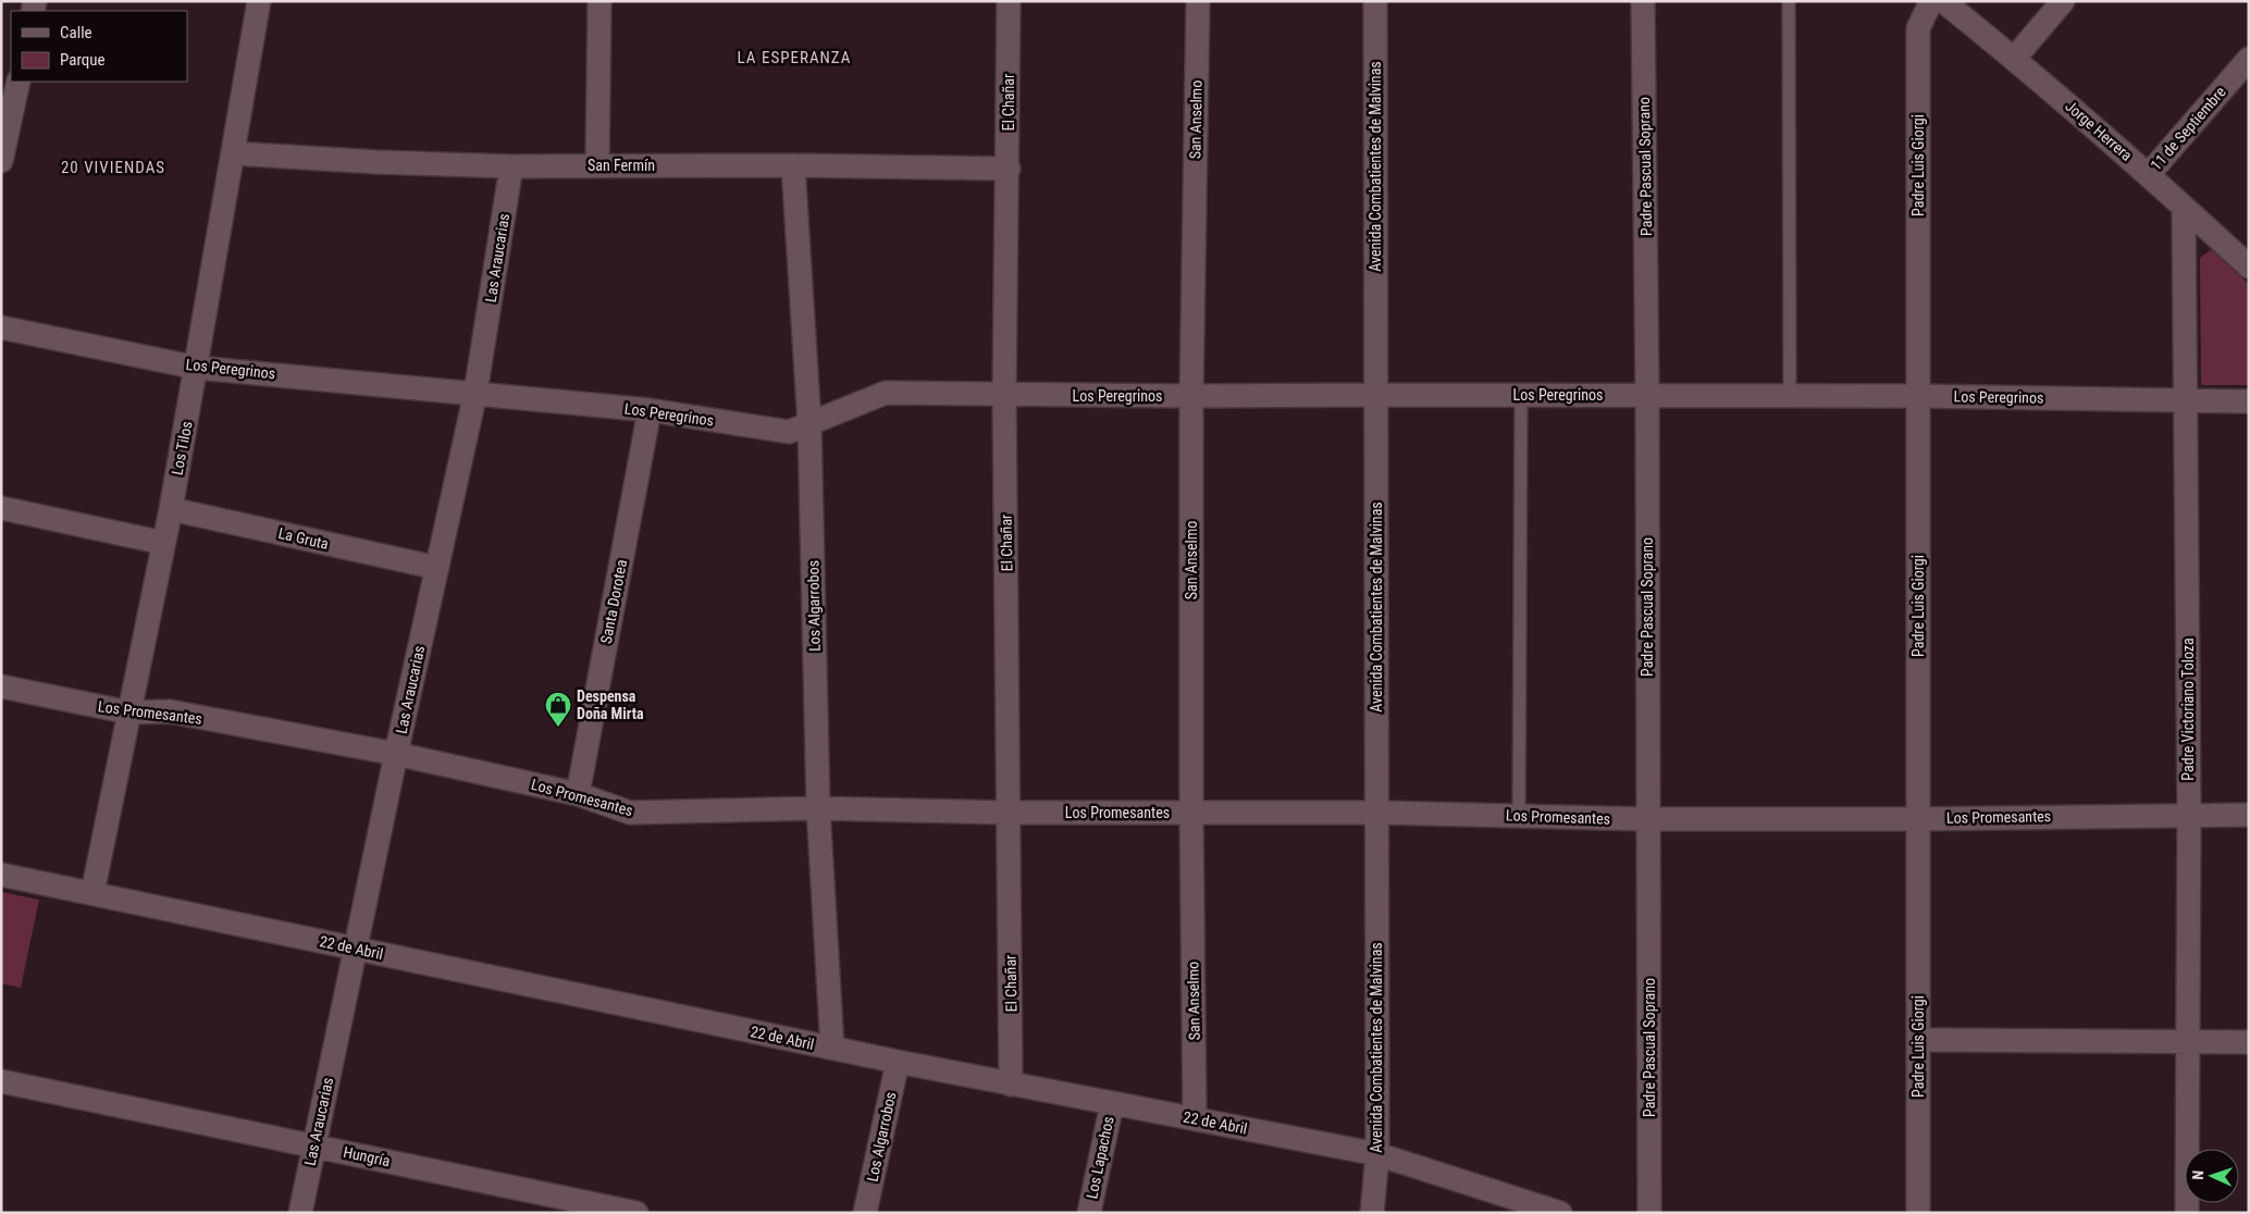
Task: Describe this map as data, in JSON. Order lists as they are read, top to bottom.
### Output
{
  "streets": {
    "street": [
      "El Chañar",
      "San Anselmo",
      "11 de Septiembre",
      "Jorge Herrera",
      "San Fermín",
      "Padre Luis Giorgi",
      "Avenida Combatientes de Malvinas",
      "Padre Pascual Soprano",
      "Las Araucarias",
      "Los Peregrinos",
      "Los Tilos",
      "La Gruta",
      "Santa Dorotea",
      "Los Algarrobos",
      "Padre Victoriano Toloza",
      "Los Promesantes",
      "22 de Abril",
      "Hungría",
      "Los Lapachos"
    ]
  },
  "crossings": [
    ["El Chañar", "San Fermín"],
    ["El Chañar", "Los Peregrinos"],
    ["El Chañar", "Los Promesantes"],
    ["El Chañar", "22 de Abril"],
    ["San Anselmo", "Los Peregrinos"],
    ["San Anselmo", "Los Promesantes"],
    ["San Anselmo", "22 de Abril"],
    ["11 de Septiembre", "Jorge Herrera"],
    ["Jorge Herrera", "Padre Victoriano Toloza"],
    ["San Fermín", "Las Araucarias"],
    ["San Fermín", "Los Tilos"],
    ["San Fermín", "Los Algarrobos"],
    ["Padre Luis Giorgi", "Los Peregrinos"],
    ["Padre Luis Giorgi", "Los Promesantes"],
    ["Avenida Combatientes de Malvinas", "Los Peregrinos"],
    ["Avenida Combatientes de Malvinas", "Los Promesantes"],
    ["Avenida Combatientes de Malvinas", "22 de Abril"],
    ["Padre Pascual Soprano", "Los Peregrinos"],
    ["Padre Pascual Soprano", "Los Promesantes"],
    ["Las Araucarias", "Los Peregrinos"],
    ["Las Araucarias", "La Gruta"],
    ["Las Araucarias", "Los Promesantes"],
    ["Las Araucarias", "22 de Abril"],
    ["Las Araucarias", "Hungría"],
    ["Los Peregrinos", "Los Tilos"],
    ["Los Peregrinos", "Santa Dorotea"],
    ["Los Peregrinos", "Los Algarrobos"],
    ["Los Peregrinos", "Padre Victoriano Toloza"],
    ["Los Tilos", "La Gruta"],
    ["Los Tilos", "Los Promesantes"],
    ["Los Tilos", "22 de Abril"],
    ["Santa Dorotea", "Los Promesantes"],
    ["Los Algarrobos", "Los Promesantes"],
    ["Los Algarrobos", "22 de Abril"],
    ["Padre Victoriano Toloza", "Los Promesantes"],
    ["22 de Abril", "Los Lapachos"]
  ],
  "districts": ["LA ESPERANZA", "20 VIVIENDAS"],
  "places": {
    "shop": ["Despensa Doña Mirta"]
  },
  "legend": ["Calle", "Parque"],
  "north": "left"
}
